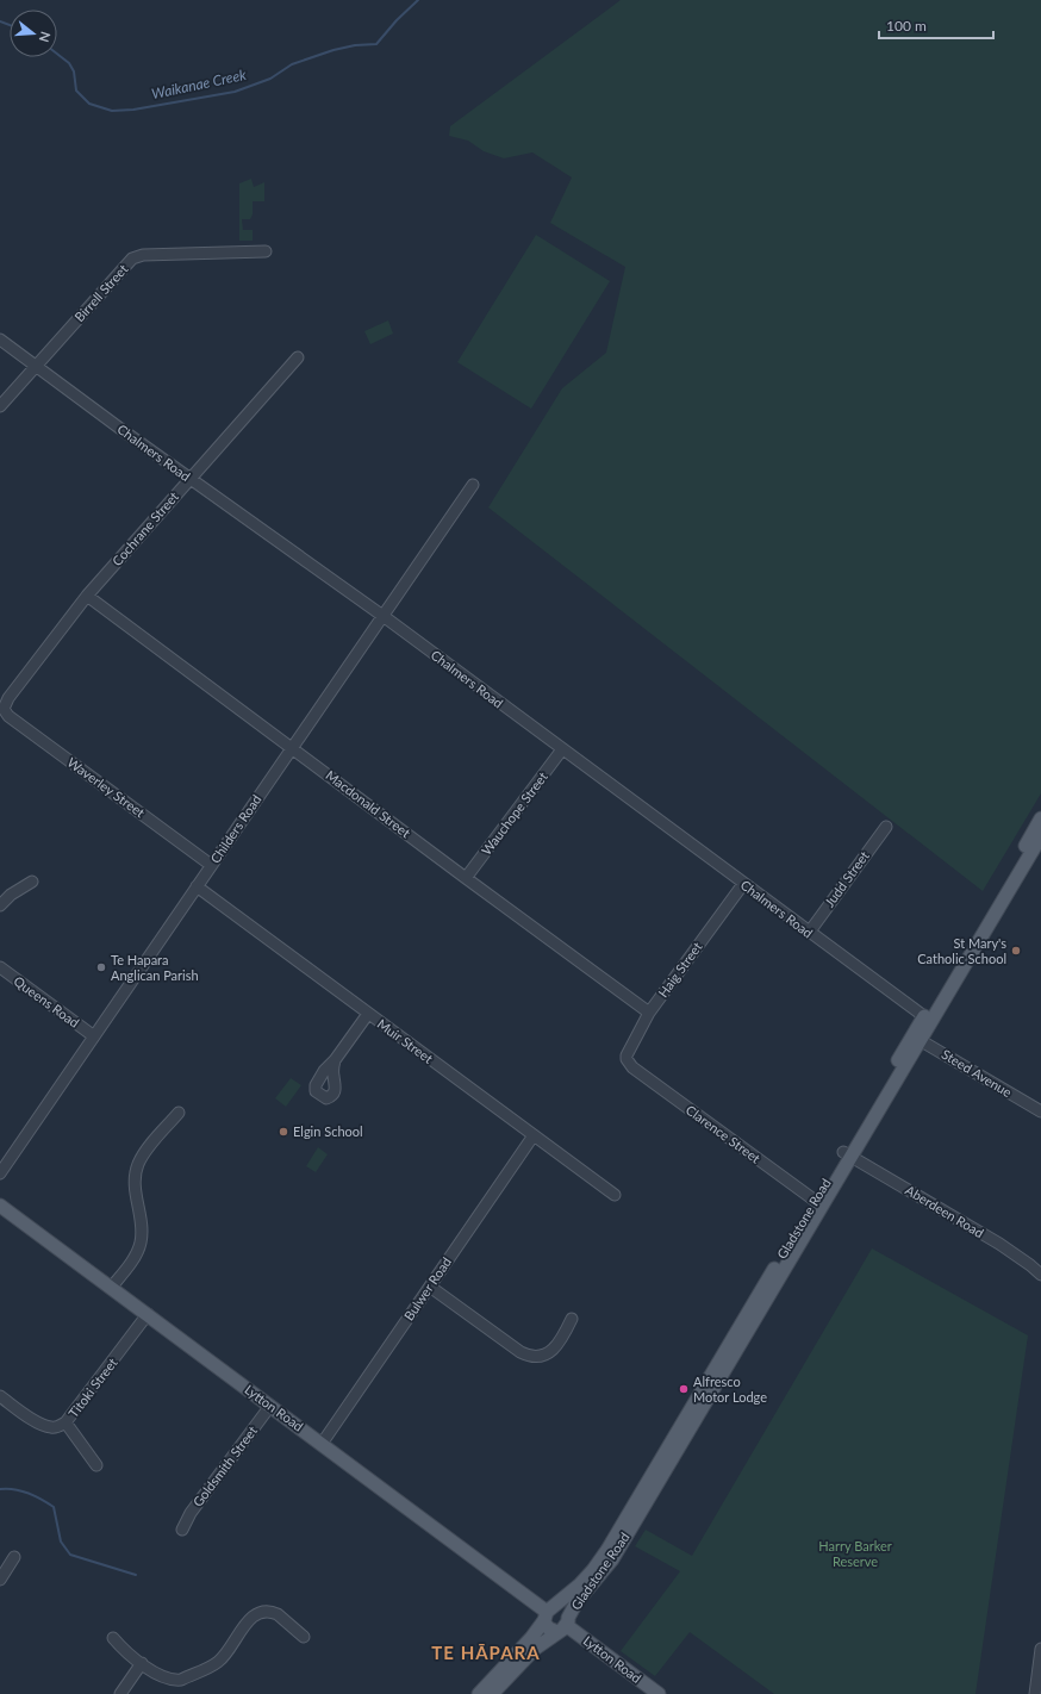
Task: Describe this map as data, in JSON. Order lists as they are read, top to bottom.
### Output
{
  "streets": {
    "main road": ["Gladstone Road", "Lytton Road"],
    "street": [
      "Birrell Street",
      "Chalmers Road",
      "Cochrane Street",
      "Waverley Street",
      "Macdonald Street",
      "Wauchope Street",
      "Childers Road",
      "Judd Street",
      "Haig Street",
      "Queens Road",
      "Muir Street",
      "Steed Avenue",
      "Clarence Street",
      "Aberdeen Road",
      "Bulwer Road",
      "Titoki Street",
      "Goldsmith Street"
    ]
  },
  "crossings": [
    ["Birrell Street", "Chalmers Road"],
    ["Chalmers Road", "Cochrane Street"],
    ["Chalmers Road", "Wauchope Street"],
    ["Chalmers Road", "Childers Road"],
    ["Chalmers Road", "Judd Street"],
    ["Chalmers Road", "Haig Street"],
    ["Chalmers Road", "Gladstone Road"],
    ["Cochrane Street", "Waverley Street"],
    ["Cochrane Street", "Macdonald Street"],
    ["Waverley Street", "Childers Road"],
    ["Macdonald Street", "Wauchope Street"],
    ["Macdonald Street", "Childers Road"],
    ["Macdonald Street", "Haig Street"],
    ["Childers Road", "Queens Road"],
    ["Childers Road", "Muir Street"],
    ["Haig Street", "Clarence Street"],
    ["Muir Street", "Bulwer Road"],
    ["Steed Avenue", "Gladstone Road"],
    ["Clarence Street", "Gladstone Road"],
    ["Aberdeen Road", "Gladstone Road"],
    ["Gladstone Road", "Lytton Road"],
    ["Bulwer Road", "Lytton Road"],
    ["Titoki Street", "Lytton Road"],
    ["Lytton Road", "Goldsmith Street"]
  ],
  "districts": ["TE HĀPARA"],
  "water": ["Waikanae Creek"],
  "parks": ["Harry Barker Reserve"],
  "places": [
    "St Mary's Catholic School",
    "Te Hapara Anglican Parish",
    "Elgin School",
    "Alfresco Motor Lodge"
  ],
  "scale_bar": "100 m",
  "north": "right"
}
